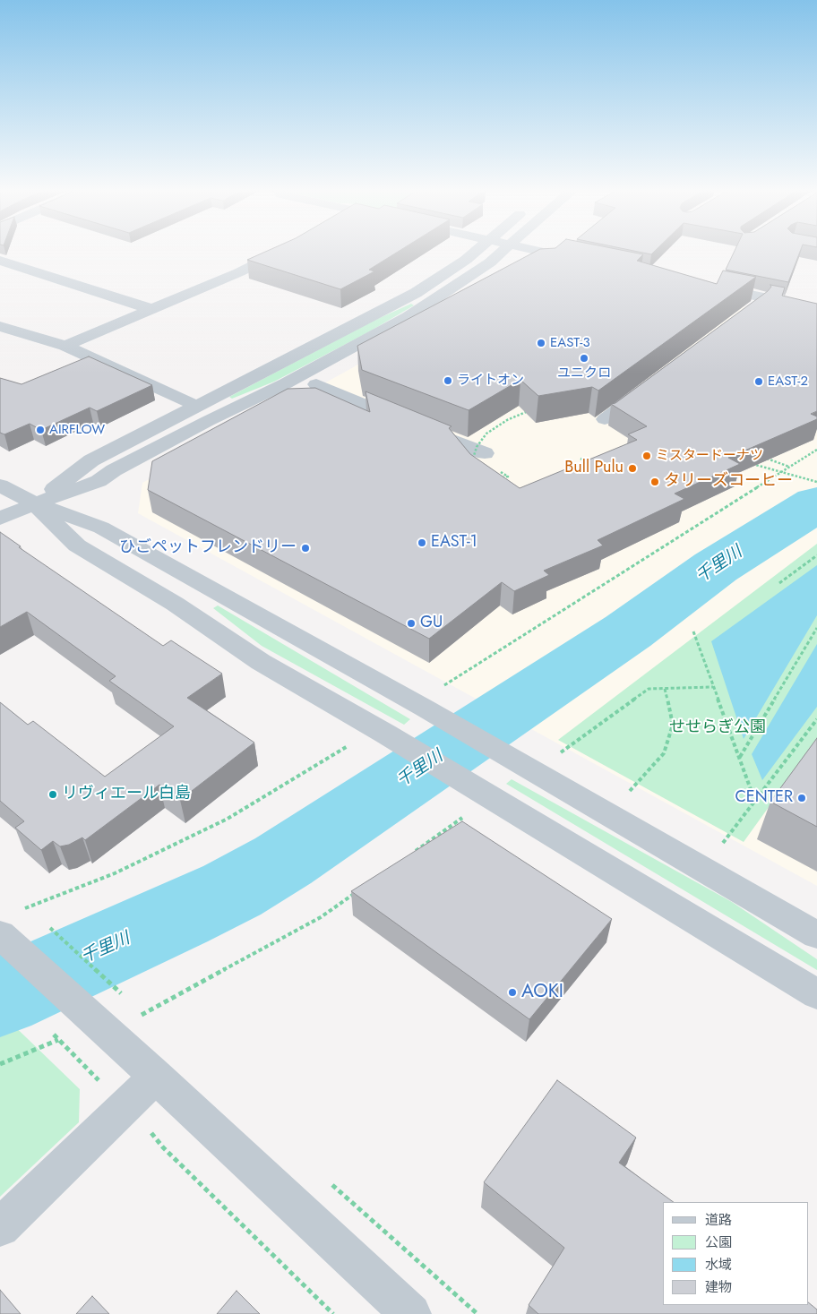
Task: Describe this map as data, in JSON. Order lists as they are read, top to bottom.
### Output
{
  "water": ["千里川"],
  "parks": ["せせらぎ公園"],
  "places": [
    "EAST-3",
    "ユニクロ",
    "ライトオン",
    "EAST-2",
    "AIRFLOW",
    "ミスタードーナツ",
    "Bull Pulu",
    "タリーズコーヒー",
    "EAST-1",
    "ひごペットフレンドリー",
    "GU",
    "リヴィエール白島",
    "CENTER",
    "AOKI"
  ],
  "legend": [
    "道路",
    "公園",
    "水域",
    "建物"
  ]
}
